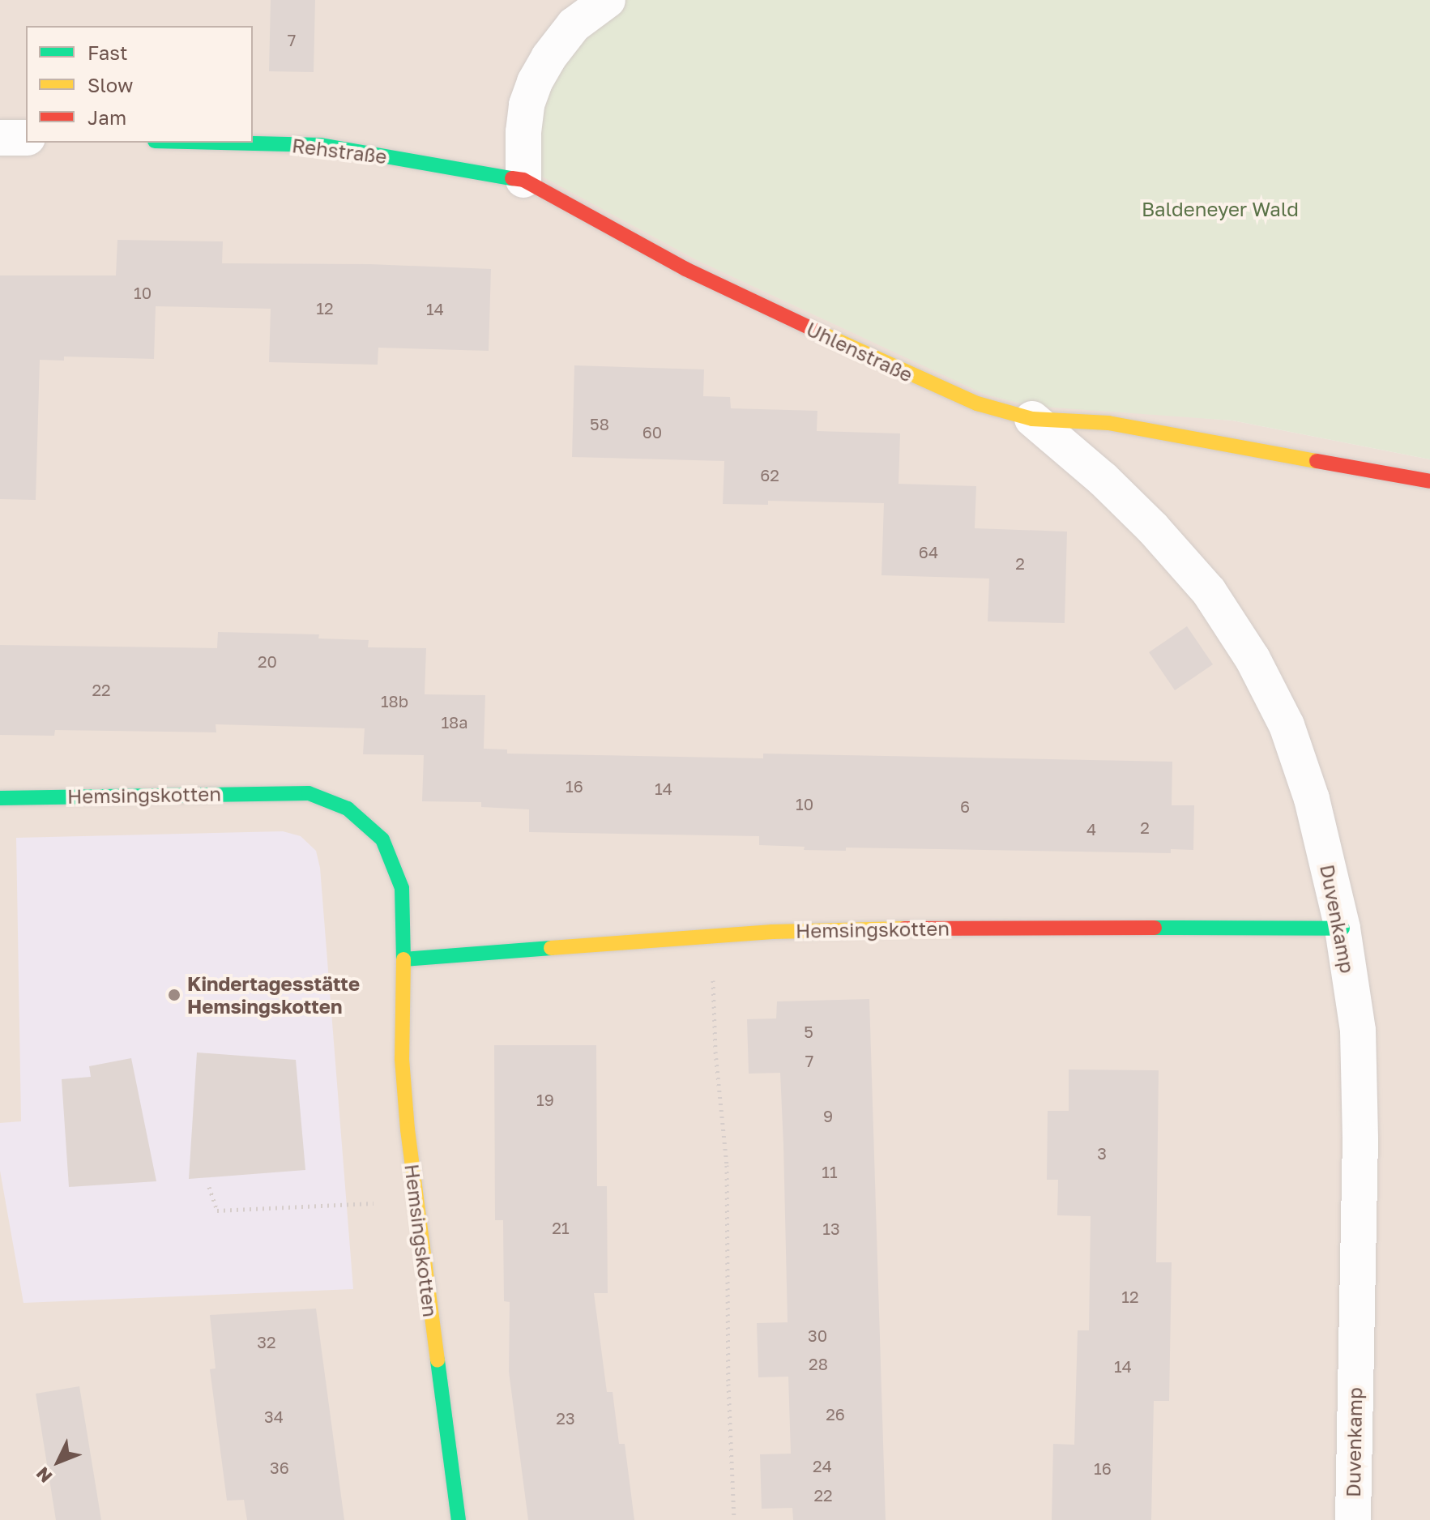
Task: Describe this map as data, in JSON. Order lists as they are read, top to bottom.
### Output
{
  "streets": {
    "street": [
      "Rehstraße",
      "Uhlenstraße",
      "Hemsingskotten",
      "Duvenkamp"
    ]
  },
  "crossings": [
    ["Rehstraße", "Uhlenstraße"],
    ["Uhlenstraße", "Duvenkamp"],
    ["Hemsingskotten", "Duvenkamp"]
  ],
  "parks": ["Baldeneyer Wald"],
  "places": ["Kindertagesstätte Hemsingskotten"],
  "house_numbers": [
    "7",
    "10",
    "12",
    "14",
    "58",
    "60",
    "62",
    "64",
    "2",
    "20",
    "22",
    "18b",
    "18a",
    "16",
    "14",
    "10",
    "6",
    "2",
    "4",
    "5",
    "7",
    "19",
    "9",
    "3",
    "11",
    "21",
    "13",
    "12",
    "30",
    "32",
    "28",
    "14",
    "26",
    "34",
    "23",
    "24",
    "36",
    "16",
    "22"
  ],
  "legend": ["Fast", "Slow", "Jam"],
  "north": "bottom left"
}
